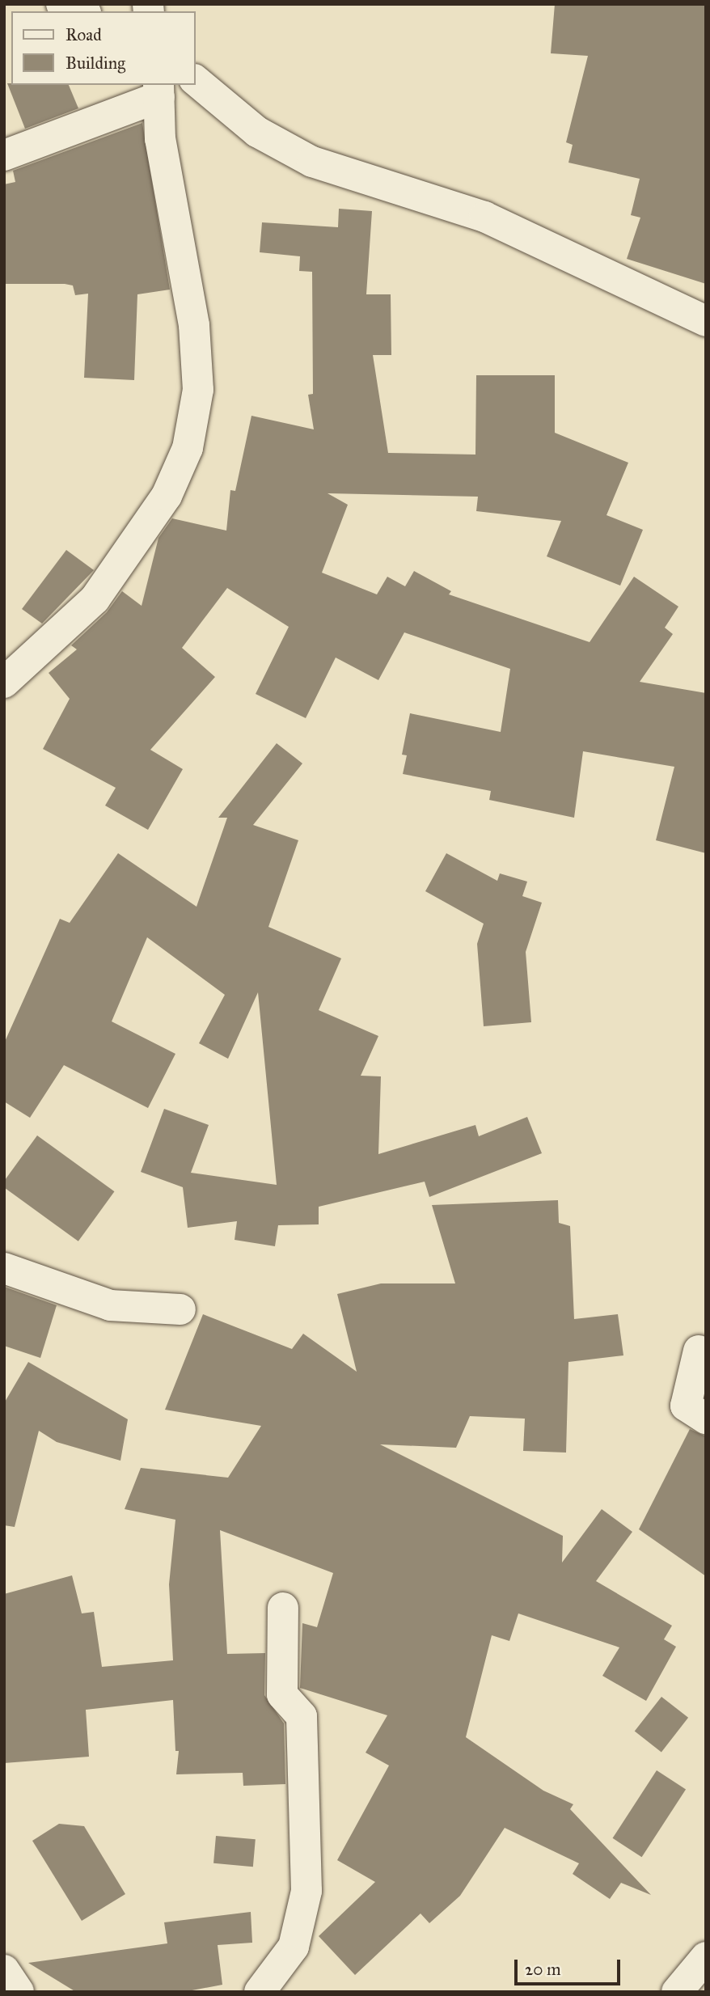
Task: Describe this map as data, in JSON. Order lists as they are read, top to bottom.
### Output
{
  "legend": ["Road", "Building"],
  "scale_bar": "20 m"
}
